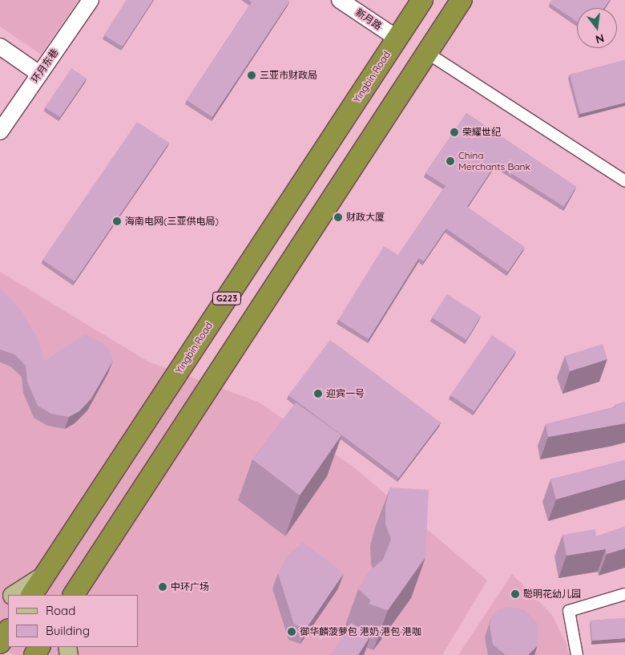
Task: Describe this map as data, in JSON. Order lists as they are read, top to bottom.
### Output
{
  "streets": {
    "highway": ["Yingbin Road", "G223"],
    "street": ["新月路", "环月东巷"]
  },
  "crossings": [
    ["新月路", "Yingbin Road"]
  ],
  "places": [
    "三亚市财政局",
    "荣耀世纪",
    "China Merchants Bank",
    "财政大厦",
    "海南电网(三亚供电局)",
    "迎宾一号",
    "中环广场",
    "聪明花幼儿园",
    "御华麟菠萝包 港奶·港包·港咖"
  ],
  "legend": ["Road", "Building"],
  "north": "bottom"
}
